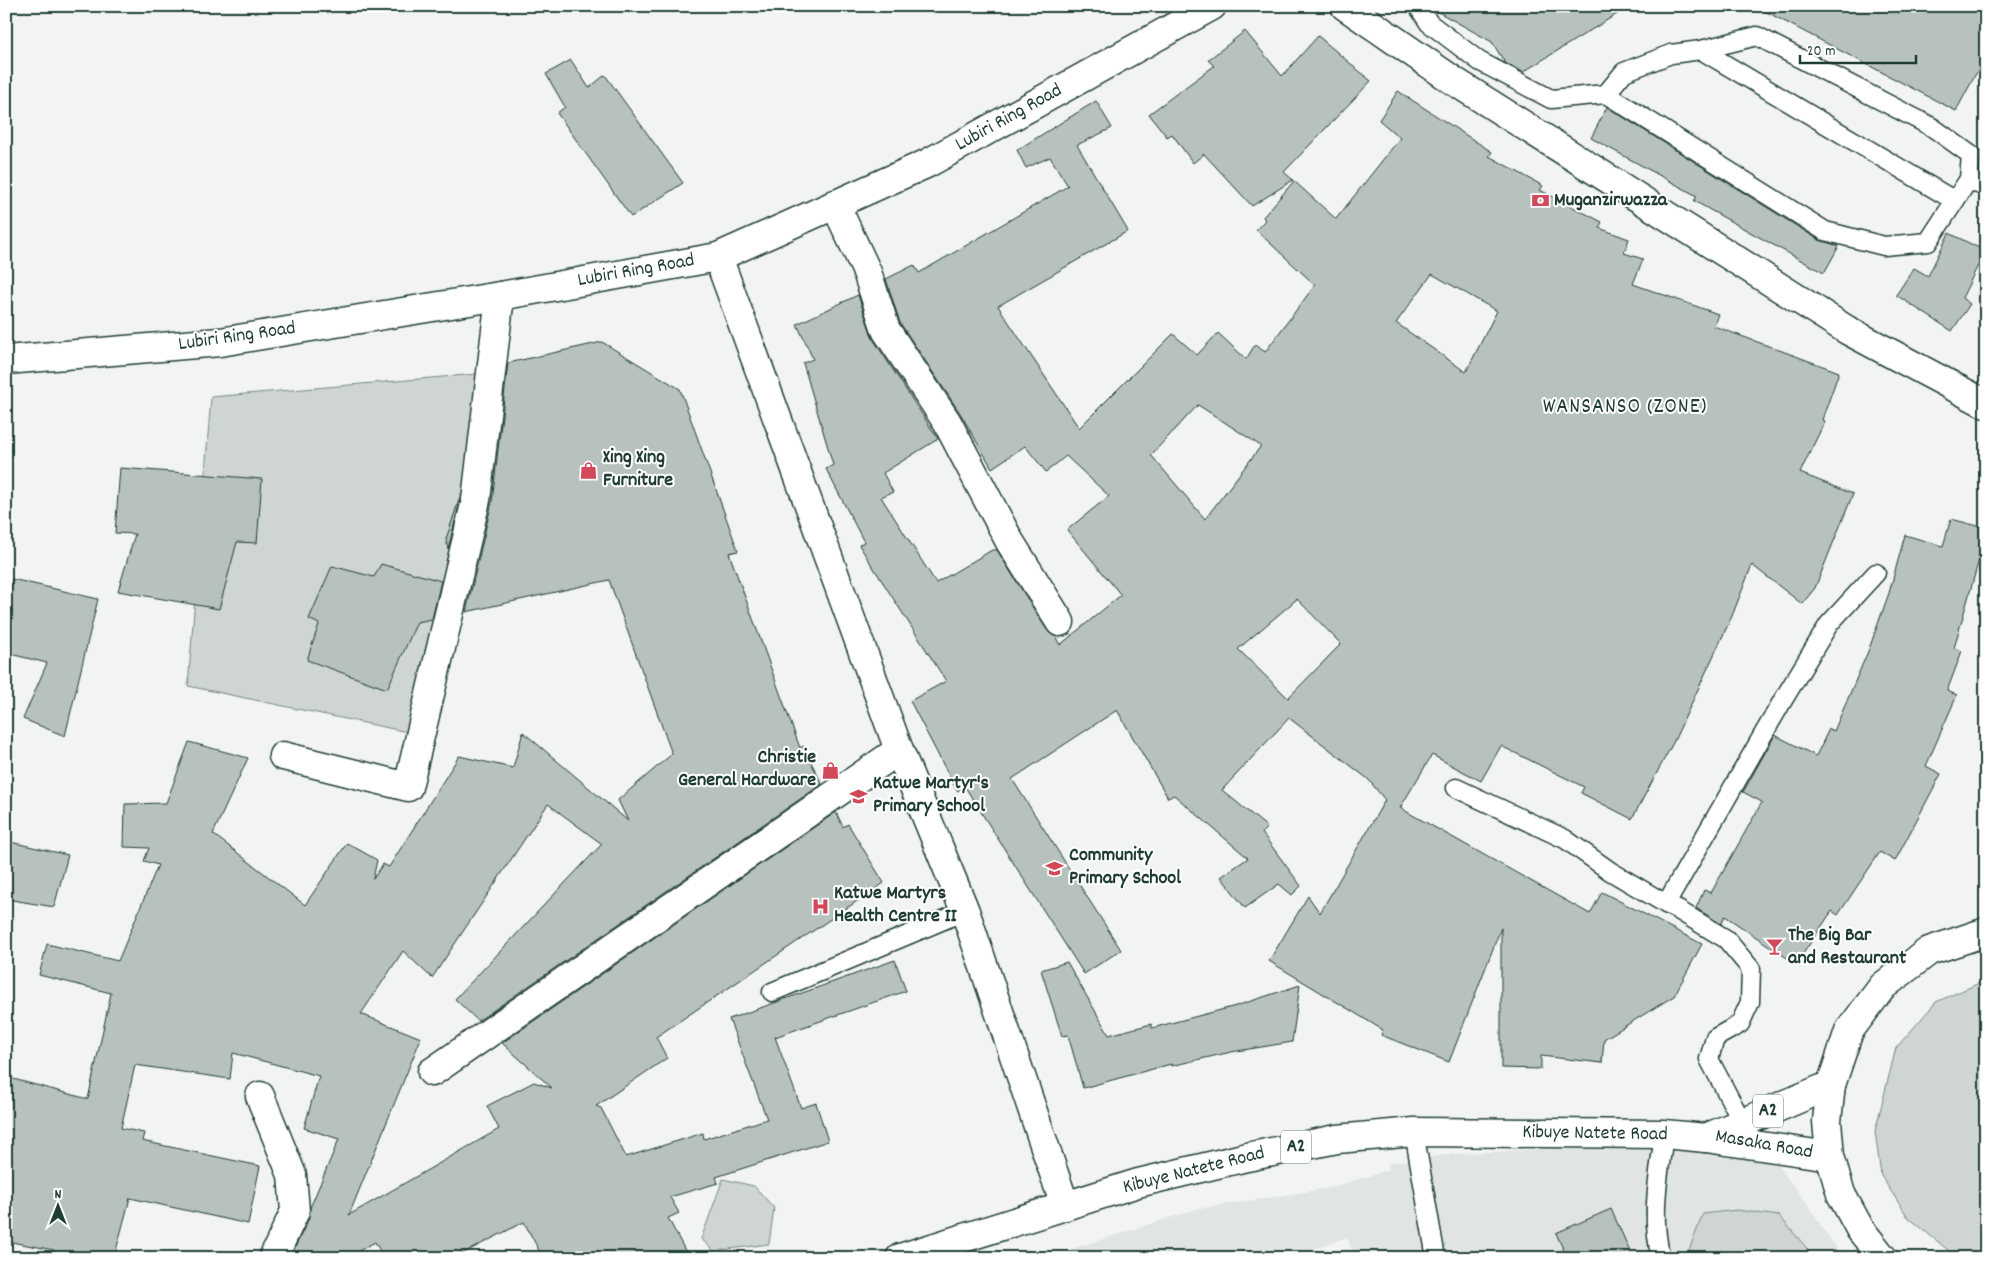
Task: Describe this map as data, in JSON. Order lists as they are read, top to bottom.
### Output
{
  "streets": {
    "main road": [
      "Lubiri Ring Road",
      "A2",
      "Kibuye Natete Road",
      "Masaka Road"
    ]
  },
  "crossings": [
    ["Kibuye Natete Road", "Masaka Road"]
  ],
  "districts": ["WANSANSO (ZONE)"],
  "places": {
    "bank": ["Muganzirwazza"],
    "shop": ["Xing Xing Furniture", "Christie General Hardware"],
    "school or university": ["Katwe Martyr's Primary School", "Community Primary School"],
    "hospital": ["Katwe Martyrs Health Centre II"],
    "bar": ["The Big Bar and Restaurant"]
  },
  "scale_bar": "20 m",
  "north": "top"
}
